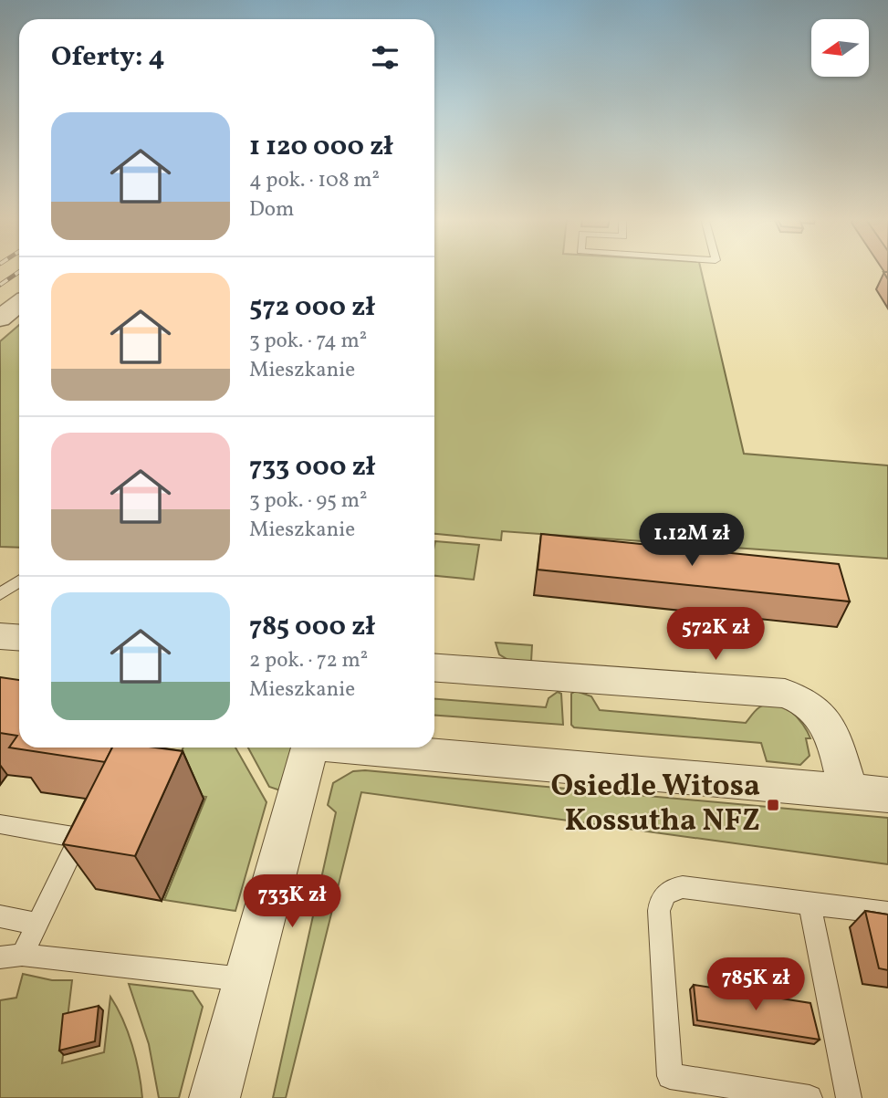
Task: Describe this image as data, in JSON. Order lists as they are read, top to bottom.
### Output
{
  "places": {
    "transit": ["Osiedle Witosa Kossutha NFZ"]
  },
  "north": "left",
  "page": {
    "heading": "Oferty: 4",
    "list": [
      {
        "name": "1 120 000 zł",
        "note": "4 pok. · 108 m² · Dom"
      },
      {
        "name": "572 000 zł",
        "note": "3 pok. · 74 m² · Mieszkanie"
      },
      {
        "name": "733 000 zł",
        "note": "3 pok. · 95 m² · Mieszkanie"
      },
      {
        "name": "785 000 zł",
        "note": "2 pok. · 72 m² · Mieszkanie"
      }
    ],
    "price": [
      "1.12M zł",
      "572K zł",
      "733K zł",
      "785K zł"
    ]
  }
}
